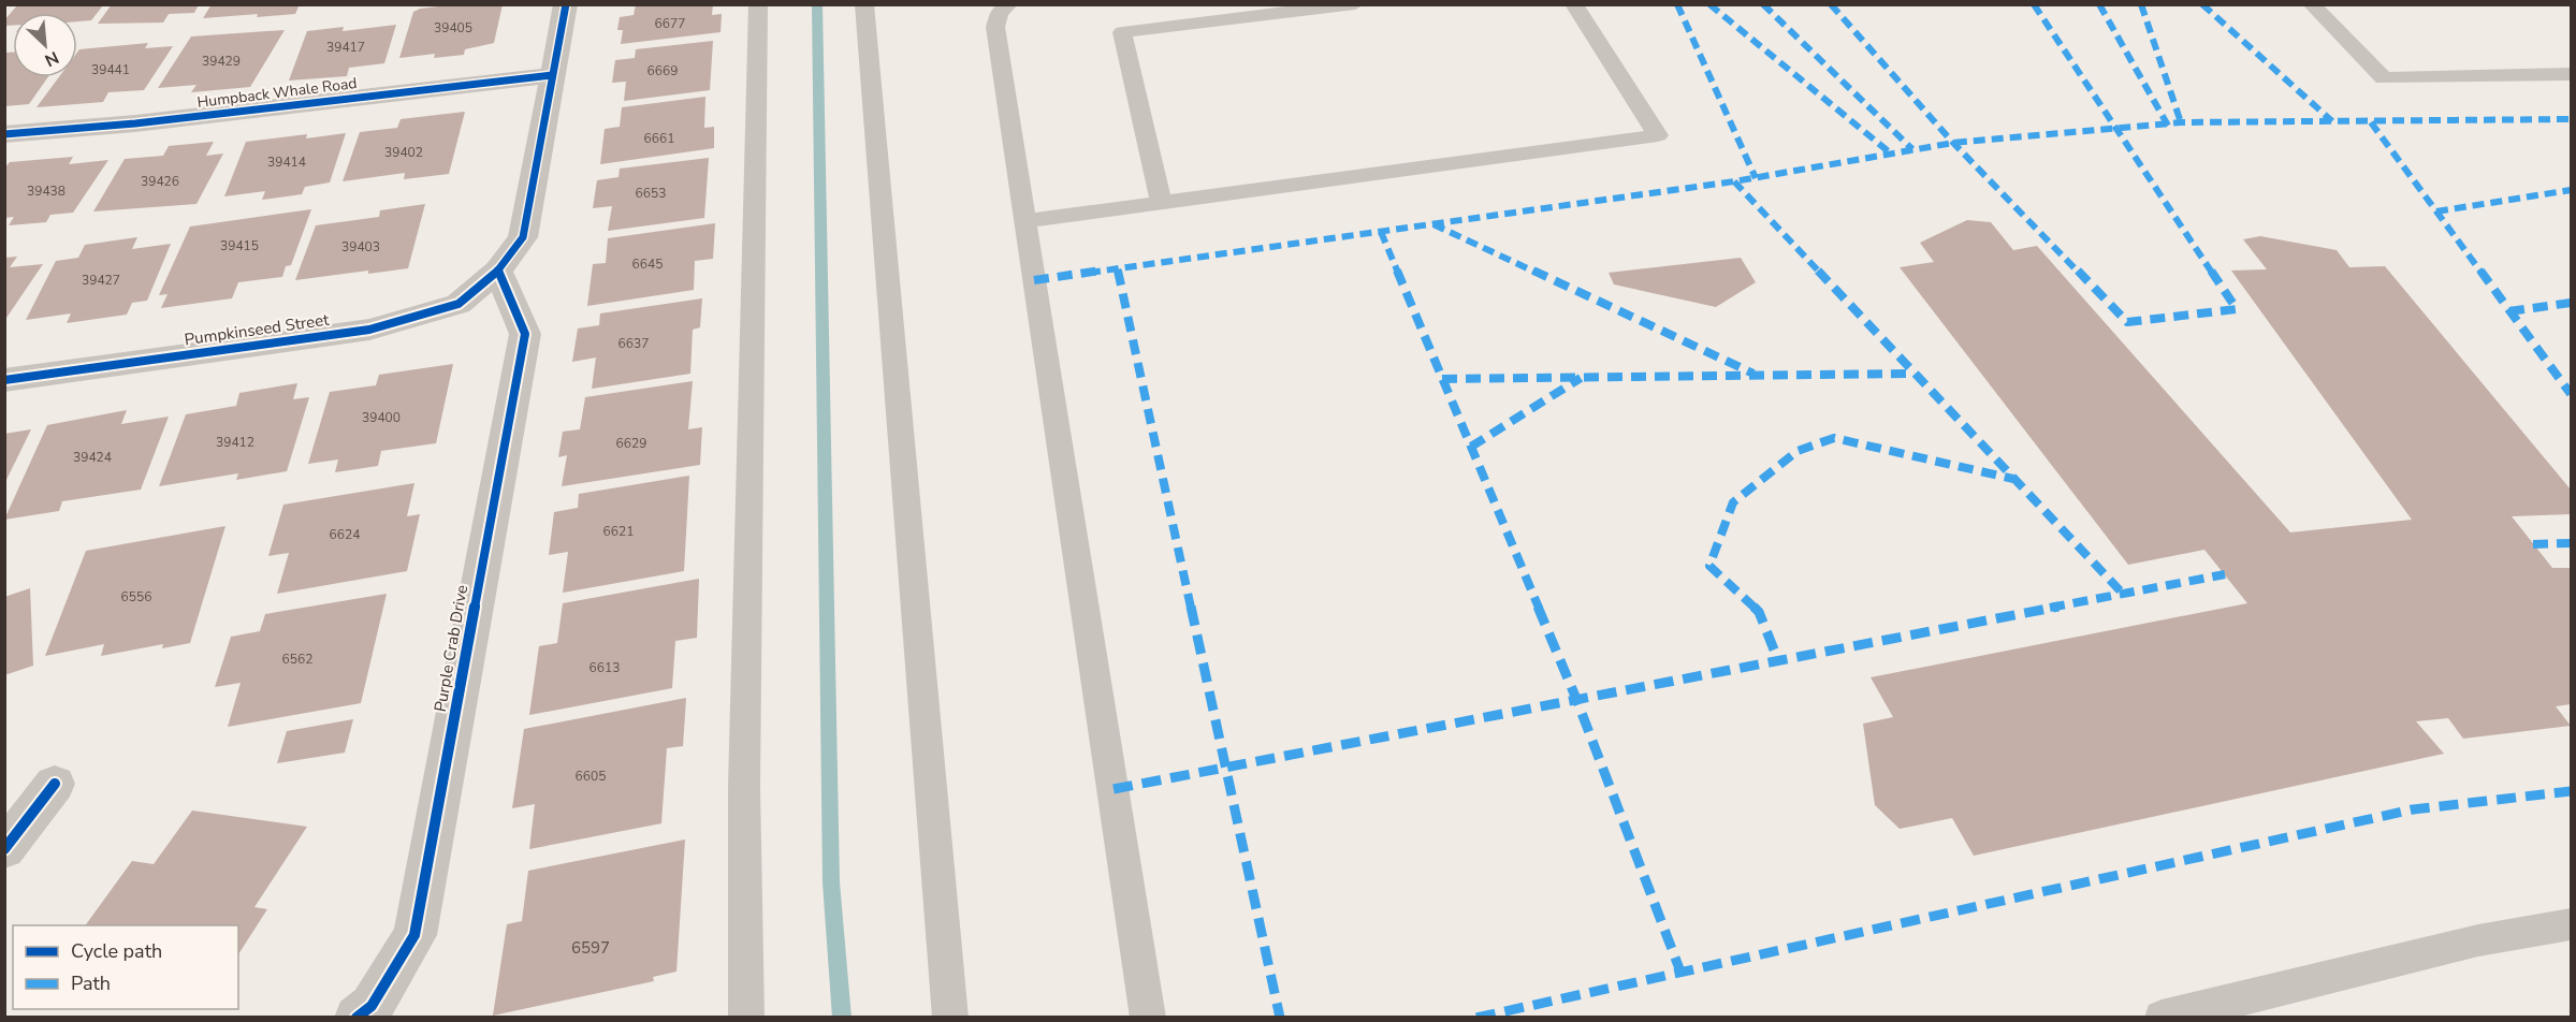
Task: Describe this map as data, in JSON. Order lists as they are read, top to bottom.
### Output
{
  "streets": {
    "street": ["Humpback Whale Road", "Pumpkinseed Street", "Purple Crab Drive"]
  },
  "crossings": [
    ["Humpback Whale Road", "Pumpkinseed Street"],
    ["Pumpkinseed Street", "Purple Crab Drive"]
  ],
  "house_numbers": [
    "6677",
    "39405",
    "39417",
    "39429",
    "39441",
    "6669",
    "6661",
    "39402",
    "39414",
    "39426",
    "39438",
    "6653",
    "39415",
    "39403",
    "6645",
    "39427",
    "6637",
    "39400",
    "39412",
    "6629",
    "39424",
    "6621",
    "6624",
    "6556",
    "6562",
    "6613",
    "6605",
    "6597"
  ],
  "legend": ["Cycle path", "Path"],
  "north": "bottom right"
}
